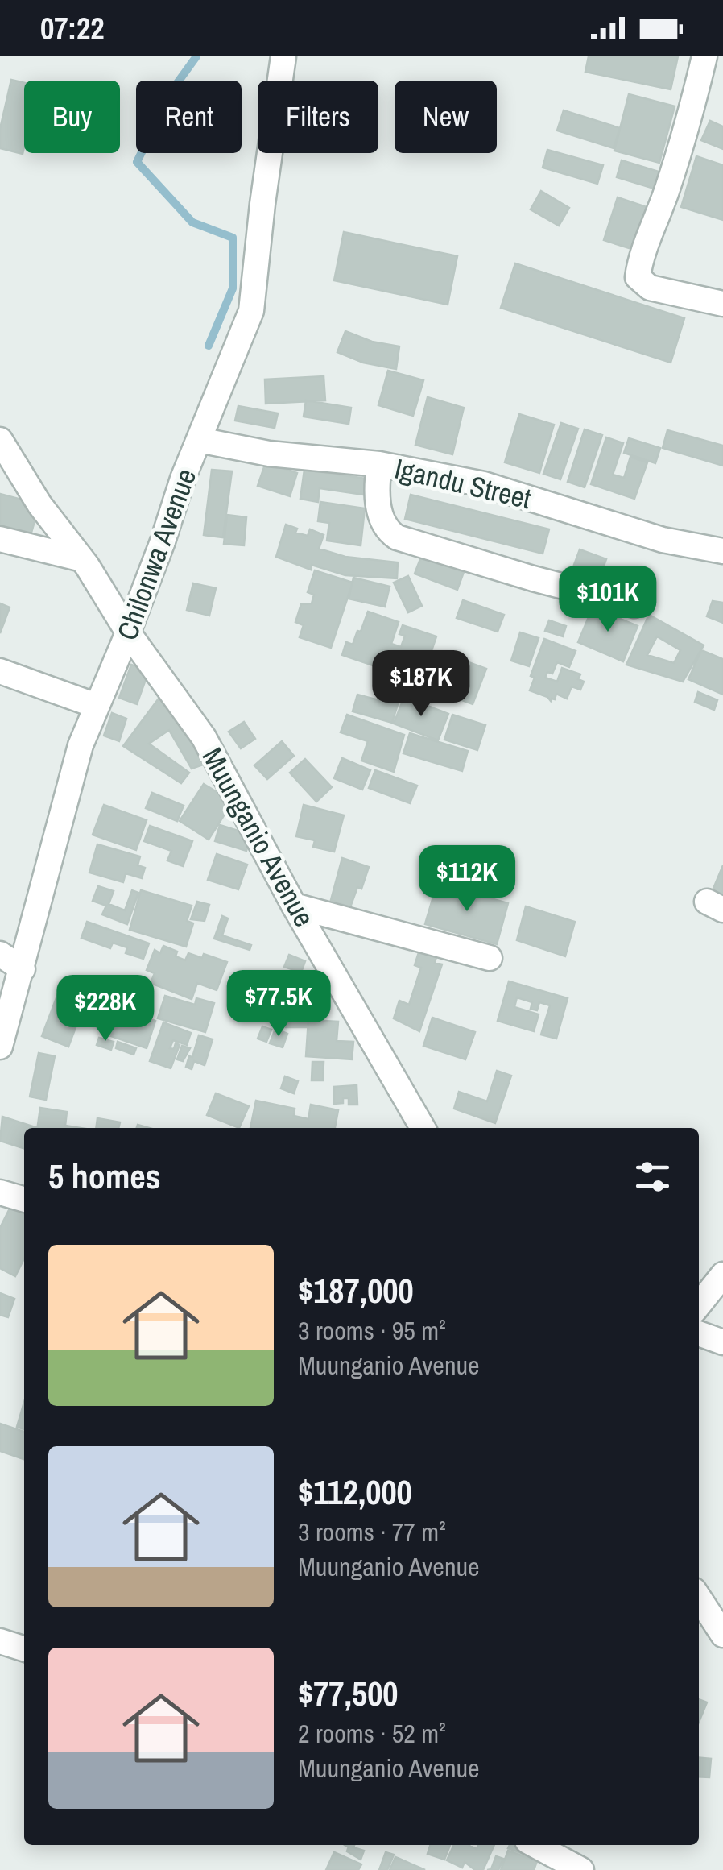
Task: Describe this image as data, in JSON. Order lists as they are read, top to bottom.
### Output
{
  "streets": {
    "street": ["Igandu Street", "Chilonwa Avenue", "Muunganio Avenue"]
  },
  "crossings": [
    ["Igandu Street", "Chilonwa Avenue"],
    ["Chilonwa Avenue", "Muunganio Avenue"]
  ],
  "page": {
    "status": "07:22",
    "chip": [
      "Buy",
      "Rent",
      "Filters",
      "New"
    ],
    "price": [
      "$101K",
      "$187K",
      "$112K",
      "$77.5K",
      "$228K"
    ],
    "heading": "5 homes",
    "list": [
      {
        "name": "$187,000",
        "note": "3 rooms · 95 m² · Muunganio Avenue"
      },
      {
        "name": "$112,000",
        "note": "3 rooms · 77 m² · Muunganio Avenue"
      },
      {
        "name": "$77,500",
        "note": "2 rooms · 52 m² · Muunganio Avenue"
      }
    ]
  }
}
